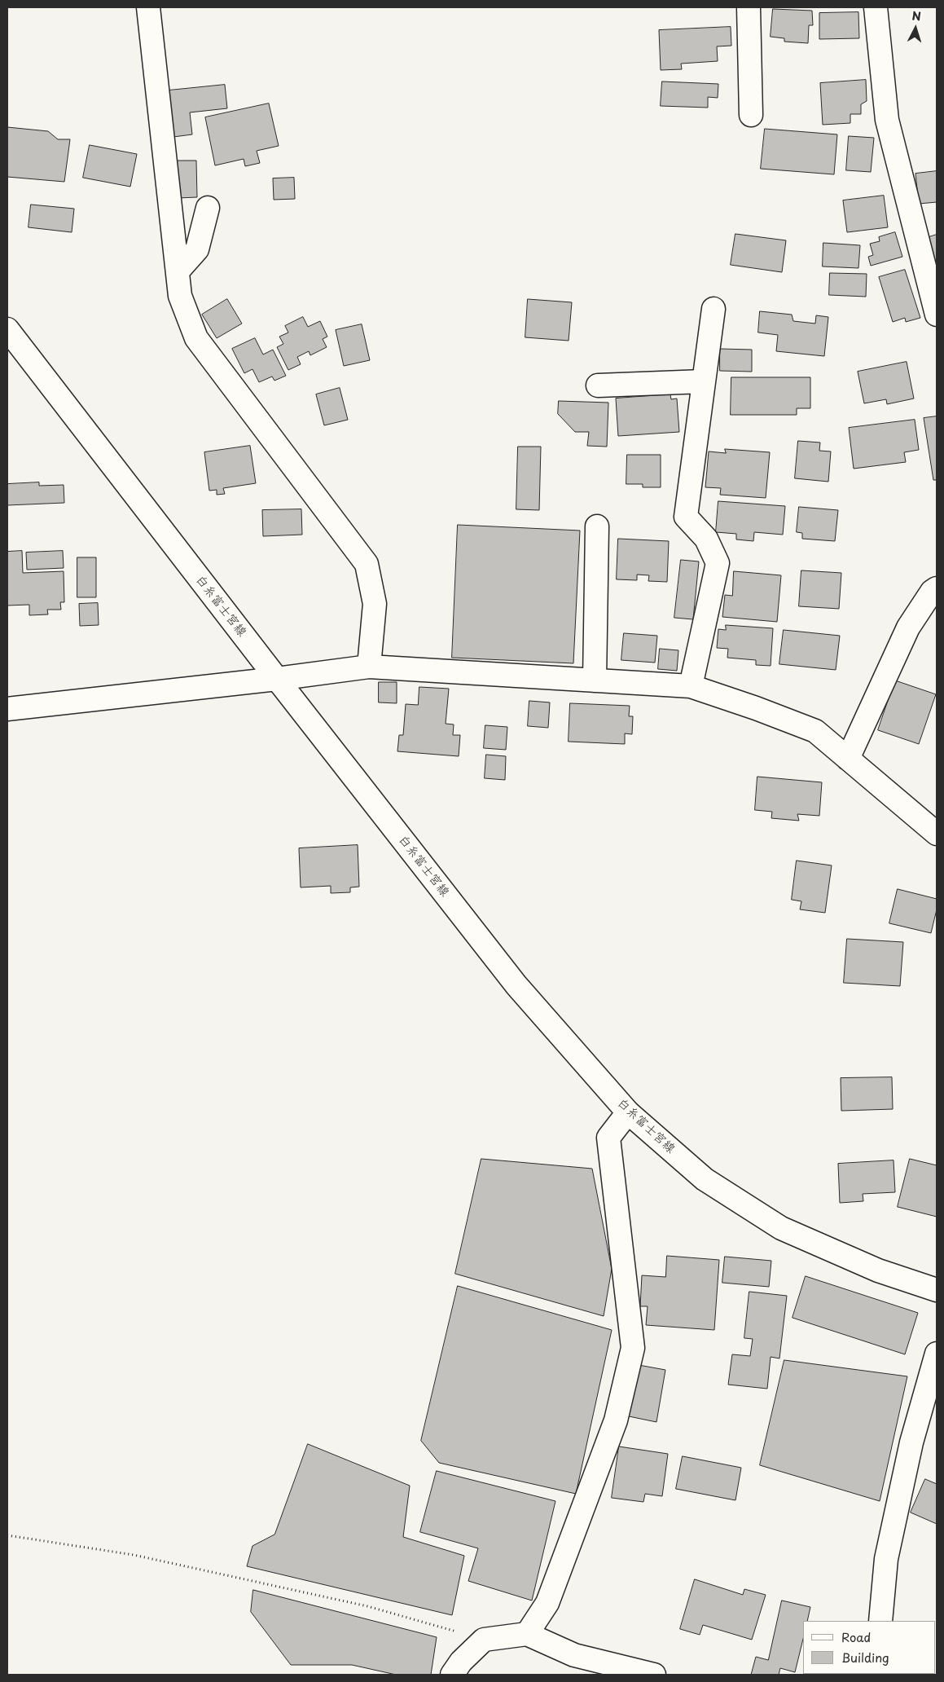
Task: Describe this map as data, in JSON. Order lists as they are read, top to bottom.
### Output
{
  "streets": {
    "street": ["白糸富士宮線"]
  },
  "legend": ["Road", "Building"],
  "north": "top"
}
